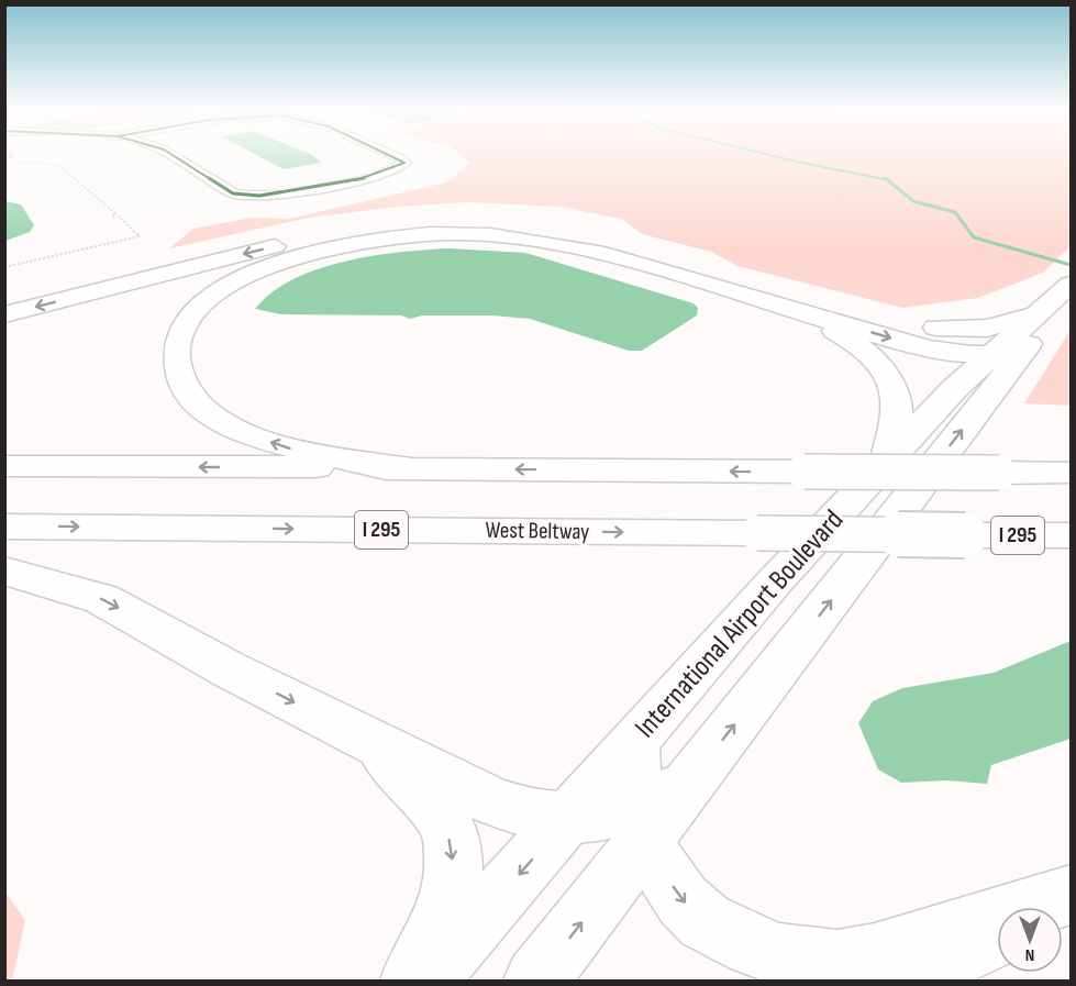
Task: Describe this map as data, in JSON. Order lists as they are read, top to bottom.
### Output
{
  "streets": {
    "main road": ["I 295", "West Beltway", "International Airport Boulevard"]
  },
  "north": "bottom"
}
